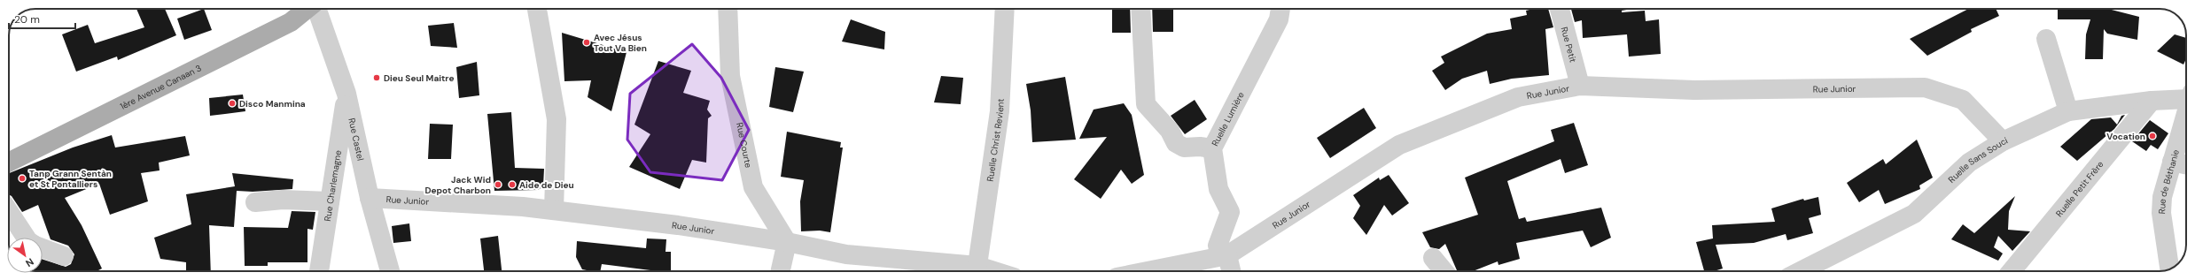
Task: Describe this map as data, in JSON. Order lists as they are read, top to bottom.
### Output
{
  "streets": {
    "main road": ["1ère Avenue Canaan 3"],
    "street": [
      "Rue Petit",
      "Rue Junior",
      "Ruelle Lumière",
      "Rue Castel",
      "Ruelle Christ Revient",
      "Rue Courte",
      "Ruelle Sans Souci",
      "Rue de Béthanie",
      "Rue Charlemagne",
      "Ruelle Petit Frère"
    ]
  },
  "crossings": [
    ["Rue Petit", "Rue Junior"],
    ["Rue Junior", "Ruelle Lumière"],
    ["Rue Junior", "Rue Castel"],
    ["Rue Junior", "Ruelle Christ Revient"],
    ["Rue Junior", "Rue Courte"],
    ["Rue Junior", "Ruelle Sans Souci"],
    ["Rue Castel", "Rue Charlemagne"],
    ["Ruelle Sans Souci", "Ruelle Petit Frère"]
  ],
  "places": [
    "Avec Jésus Tout Va Bien",
    "Dieu Seul Maitre",
    "Disco Manmina",
    "Vocation",
    "Tanp Grann Sentàn et St Pontalliers",
    "Jack Wid Depot Charbon",
    "Aide de Dieu"
  ],
  "scale_bar": "20 m",
  "north": "bottom right"
}
